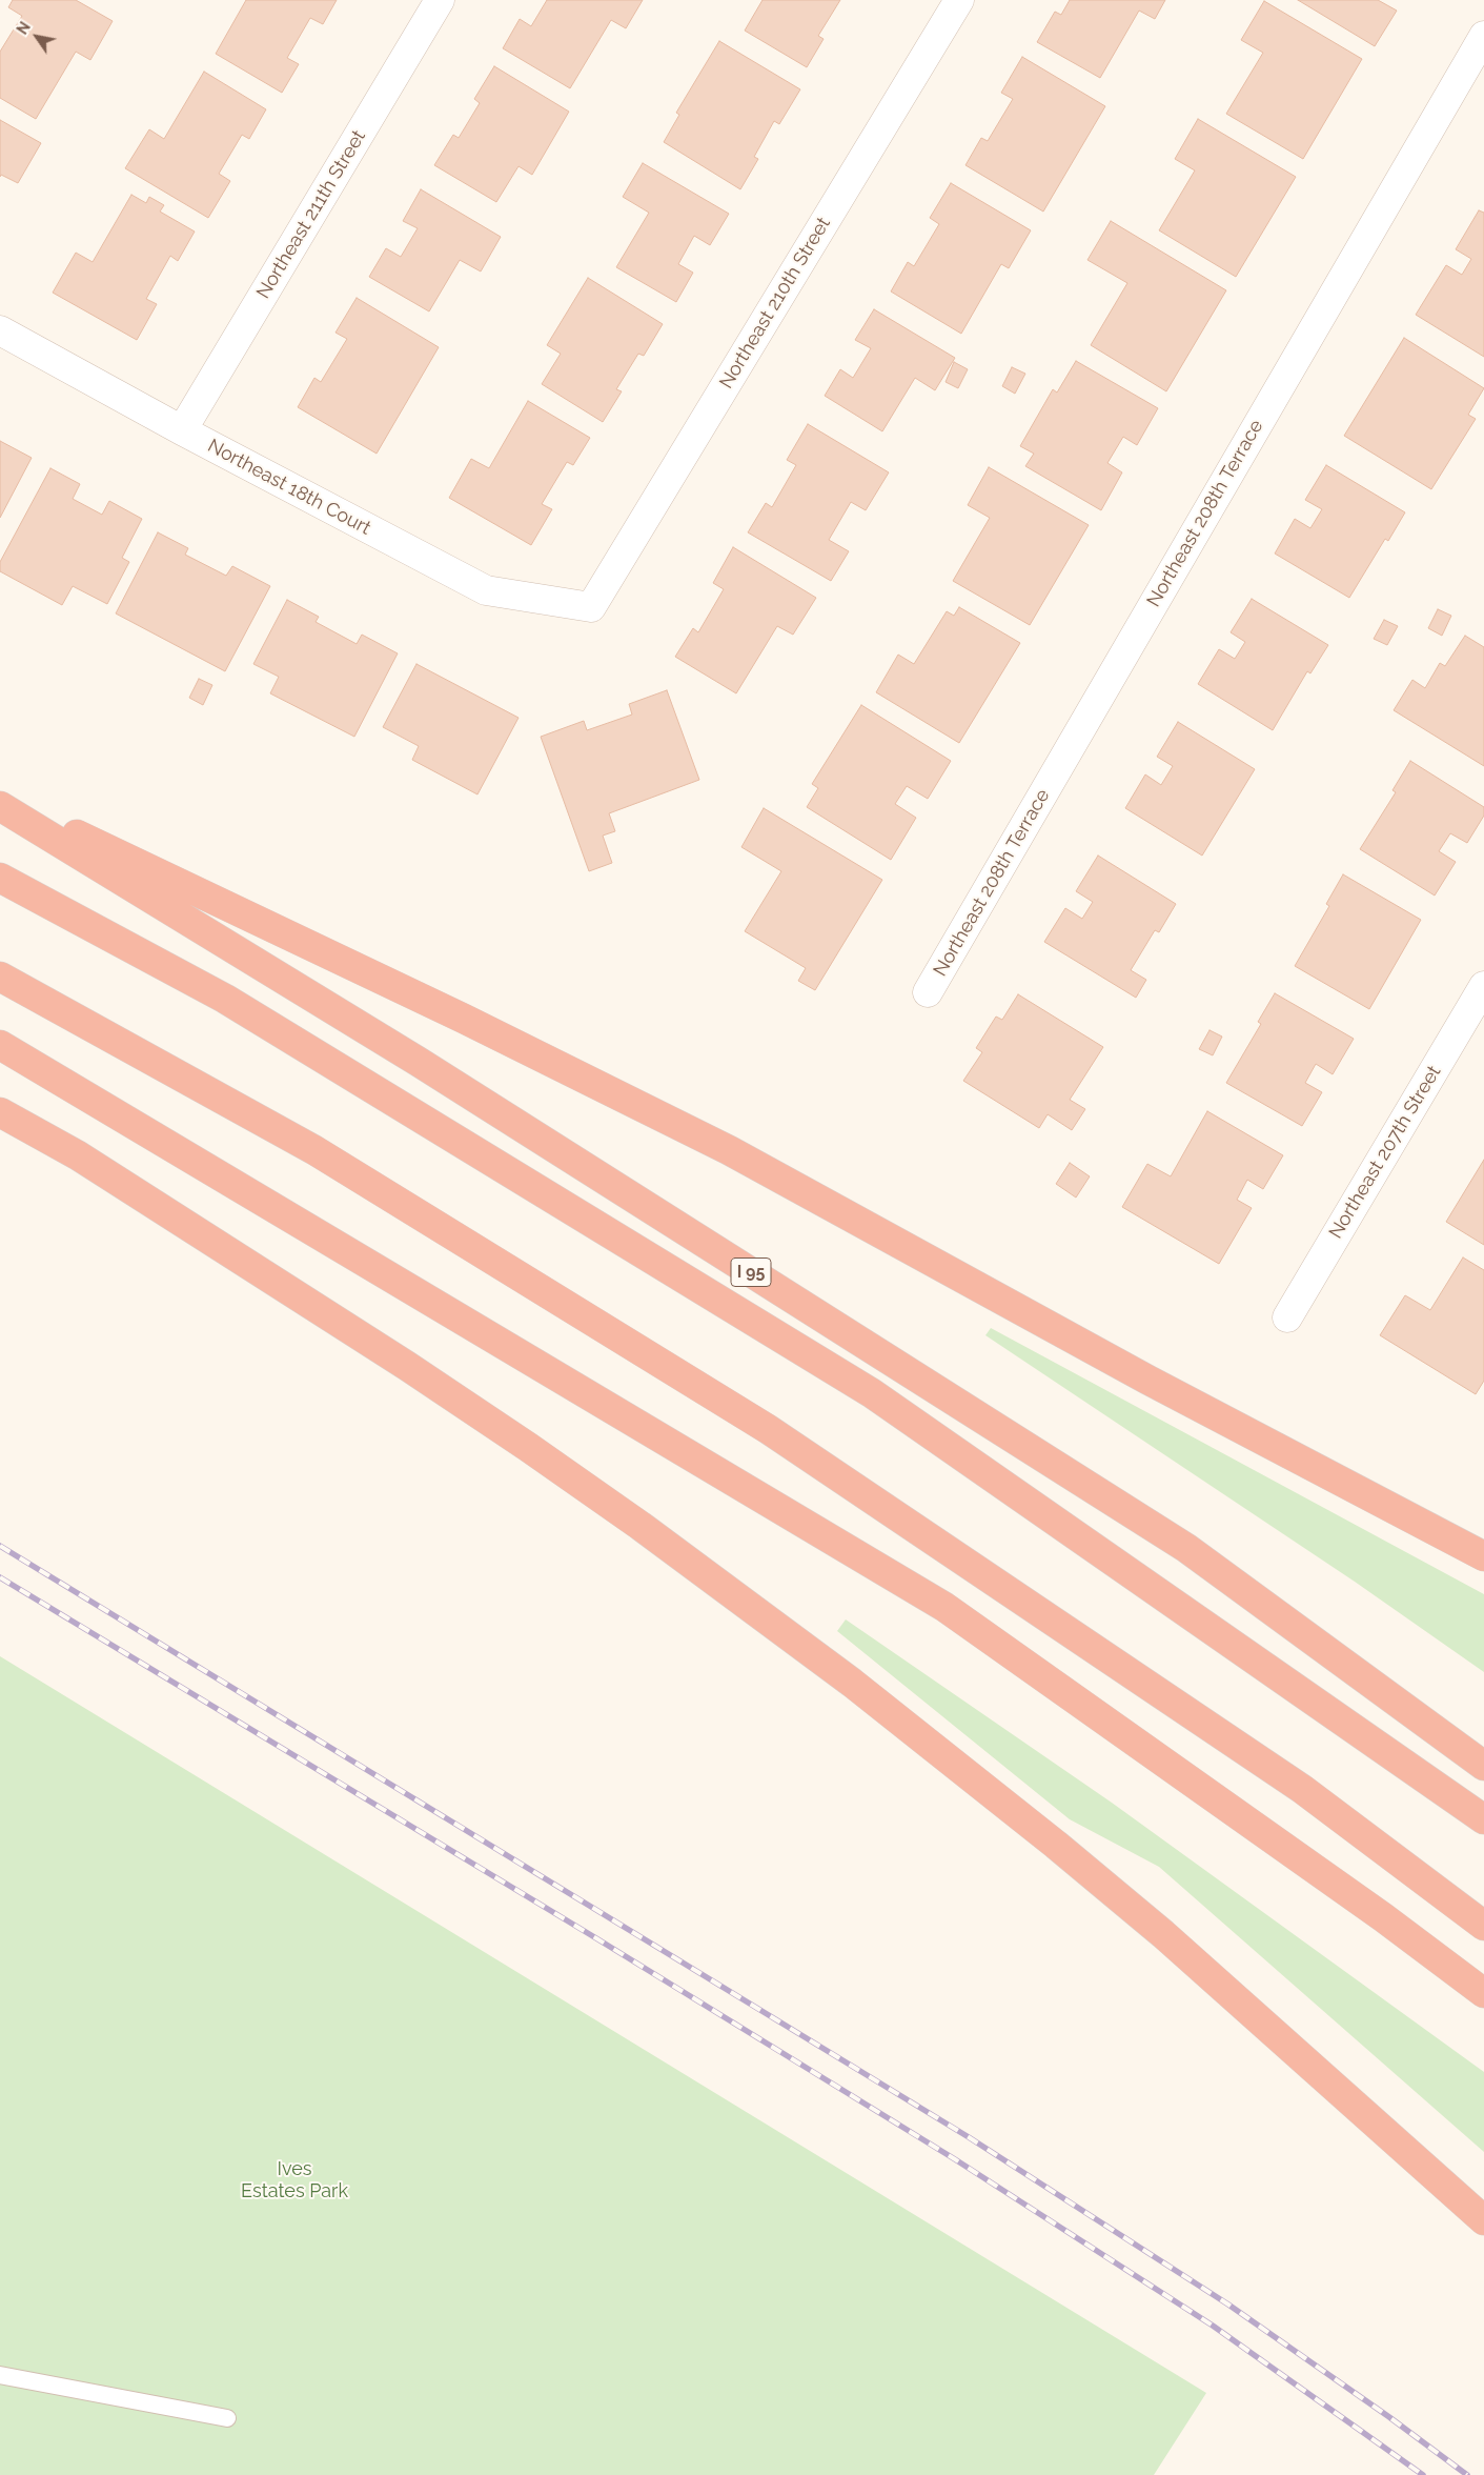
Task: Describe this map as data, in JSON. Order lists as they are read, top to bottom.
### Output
{
  "streets": {
    "highway": ["I 95"],
    "street": [
      "Northeast 211th Street",
      "Northeast 210th Street",
      "Northeast 18th Court",
      "Northeast 208th Terrace",
      "Northeast 207th Street"
    ]
  },
  "crossings": [
    ["Northeast 211th Street", "Northeast 18th Court"],
    ["Northeast 210th Street", "Northeast 18th Court"]
  ],
  "parks": ["Ives Estates Park"],
  "north": "top left"
}
